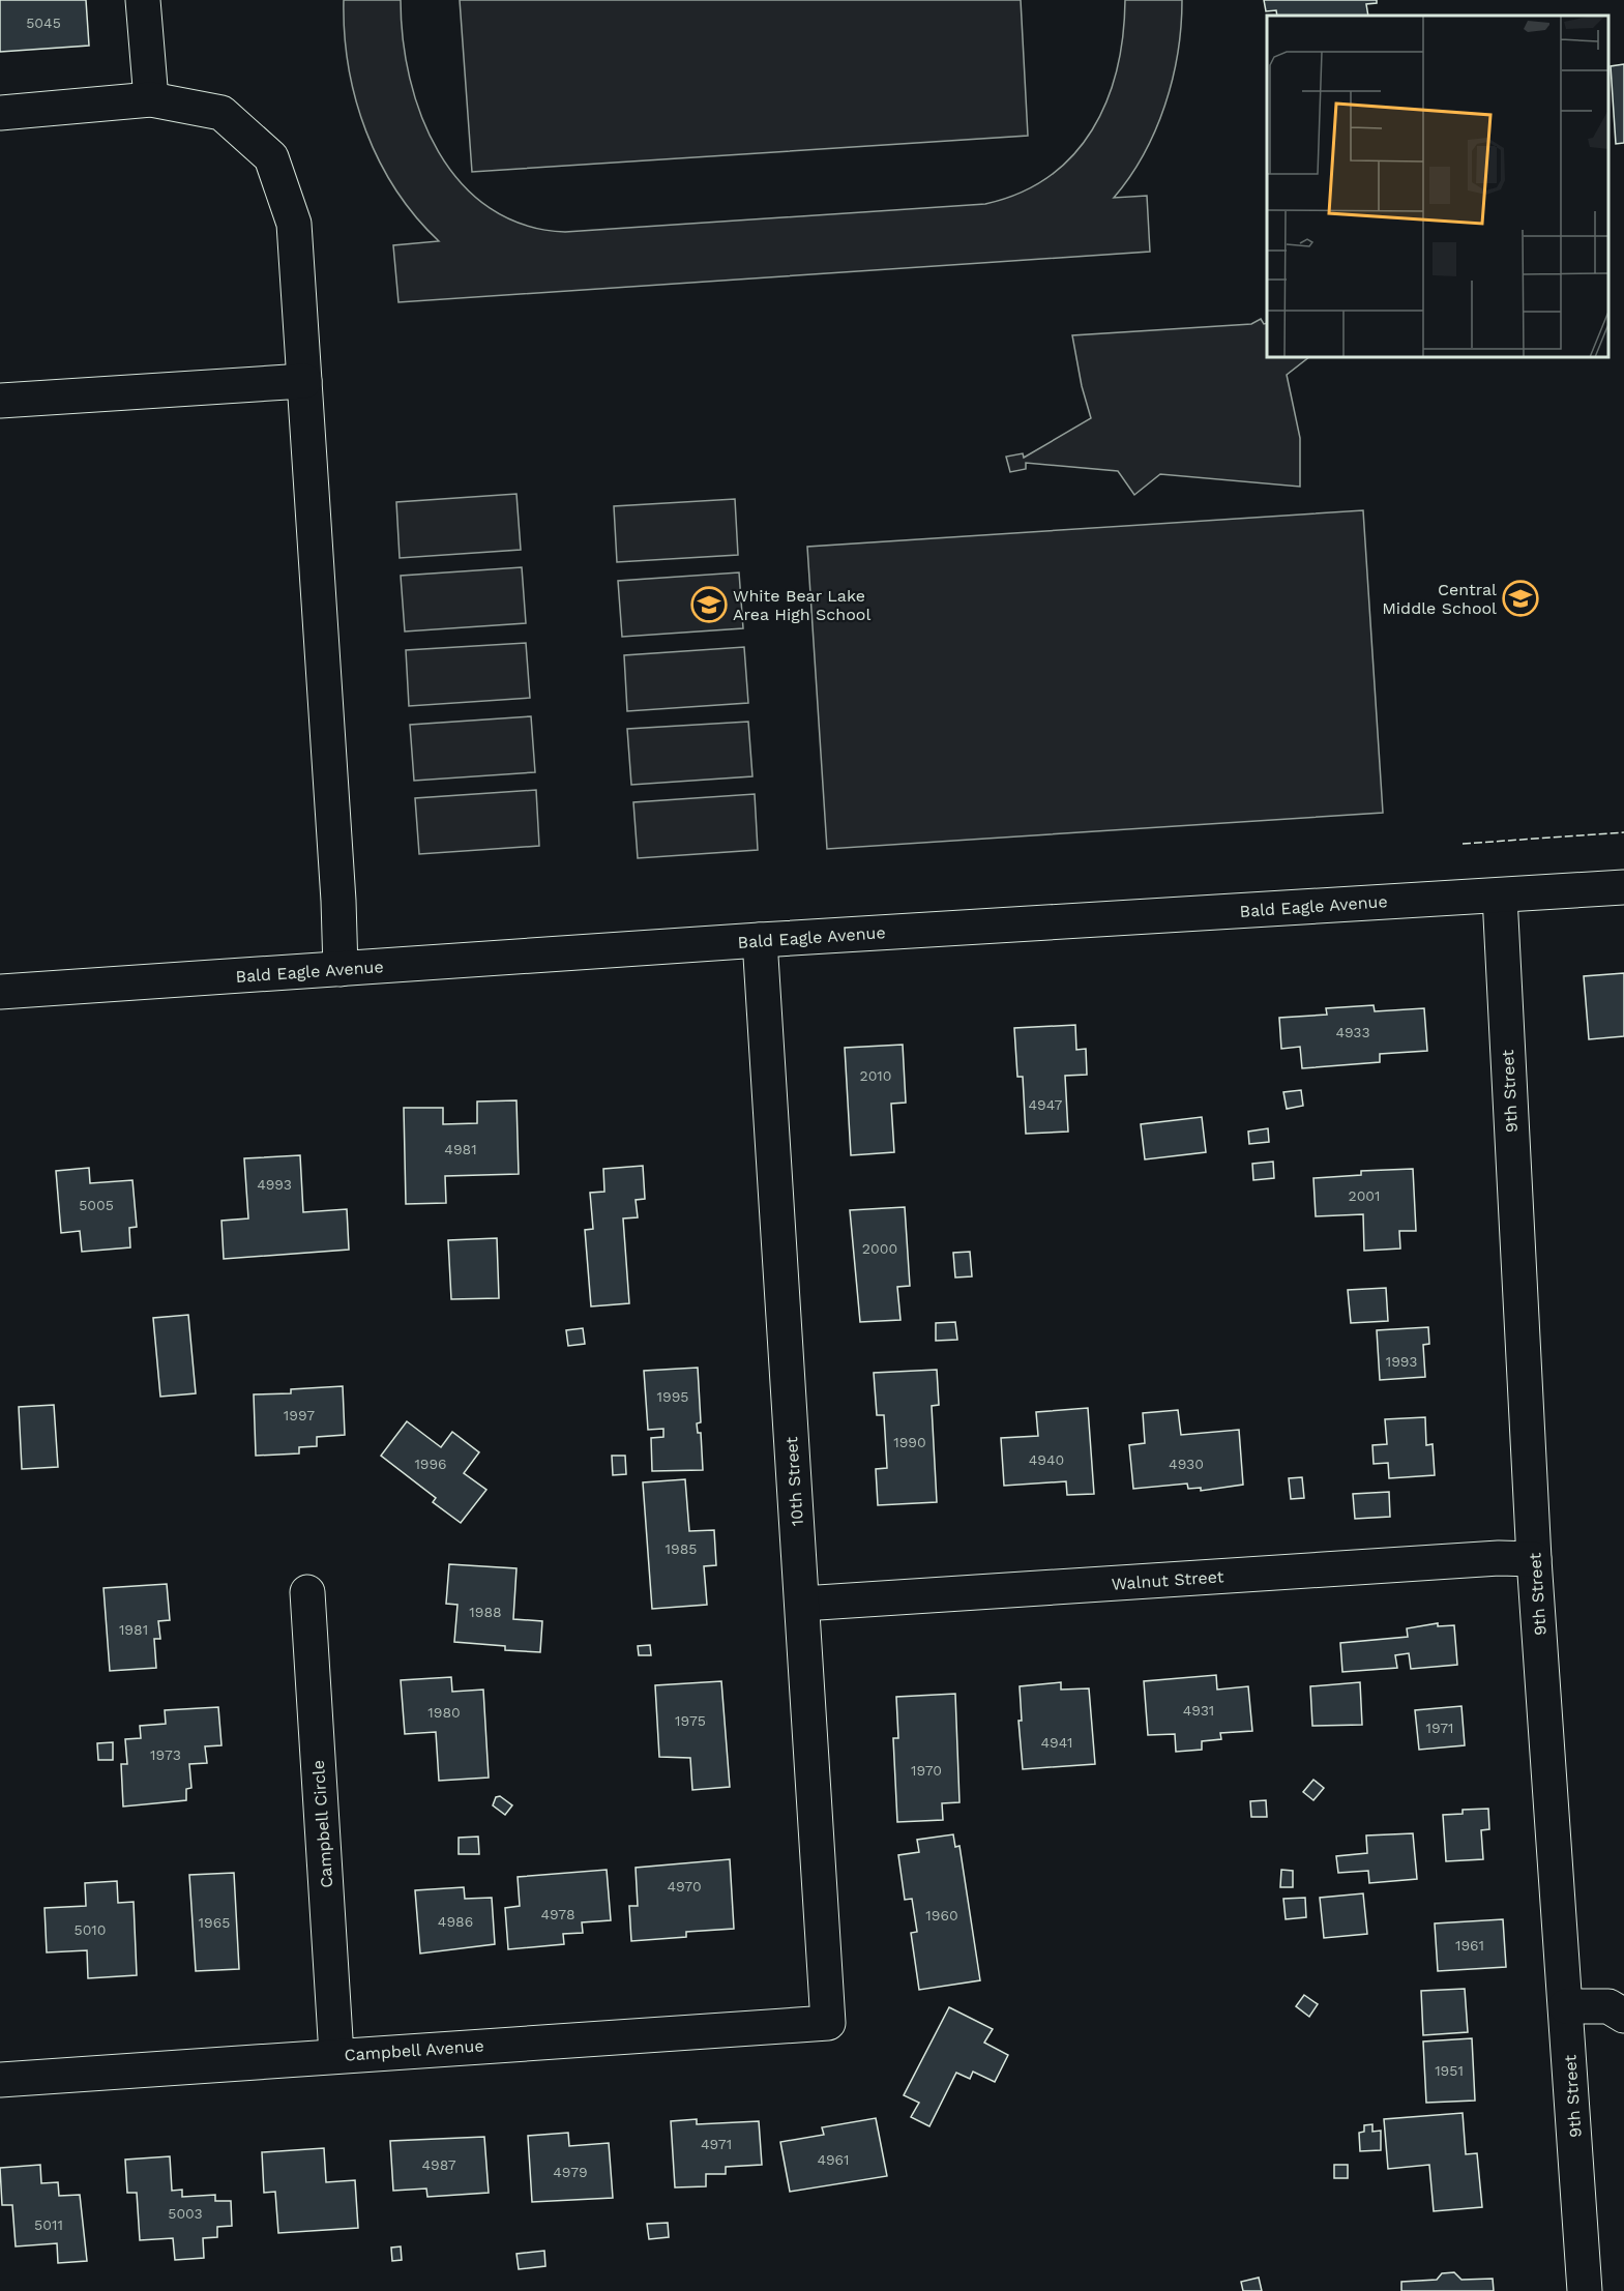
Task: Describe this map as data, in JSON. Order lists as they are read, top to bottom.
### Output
{
  "streets": {
    "street": [
      "Bald Eagle Avenue",
      "9th Street",
      "10th Street",
      "Walnut Street",
      "Campbell Circle",
      "Campbell Avenue"
    ]
  },
  "crossings": [
    ["Bald Eagle Avenue", "9th Street"],
    ["Bald Eagle Avenue", "10th Street"],
    ["9th Street", "Walnut Street"],
    ["10th Street", "Walnut Street"],
    ["10th Street", "Campbell Avenue"],
    ["Campbell Circle", "Campbell Avenue"]
  ],
  "places": {
    "school or university": ["Central Middle School", "White Bear Lake Area High School"]
  },
  "house_numbers": [
    "5045",
    "4933",
    "2010",
    "4947",
    "4981",
    "4993",
    "2001",
    "5005",
    "2000",
    "1993",
    "1995",
    "1997",
    "1990",
    "4940",
    "1996",
    "4930",
    "1985",
    "1988",
    "1981",
    "4931",
    "1980",
    "1975",
    "1971",
    "4941",
    "1973",
    "1970",
    "4970",
    "4978",
    "1960",
    "4986",
    "1965",
    "5010",
    "1961",
    "1951",
    "4971",
    "4961",
    "4987",
    "4979",
    "5003",
    "5011"
  ]
}
